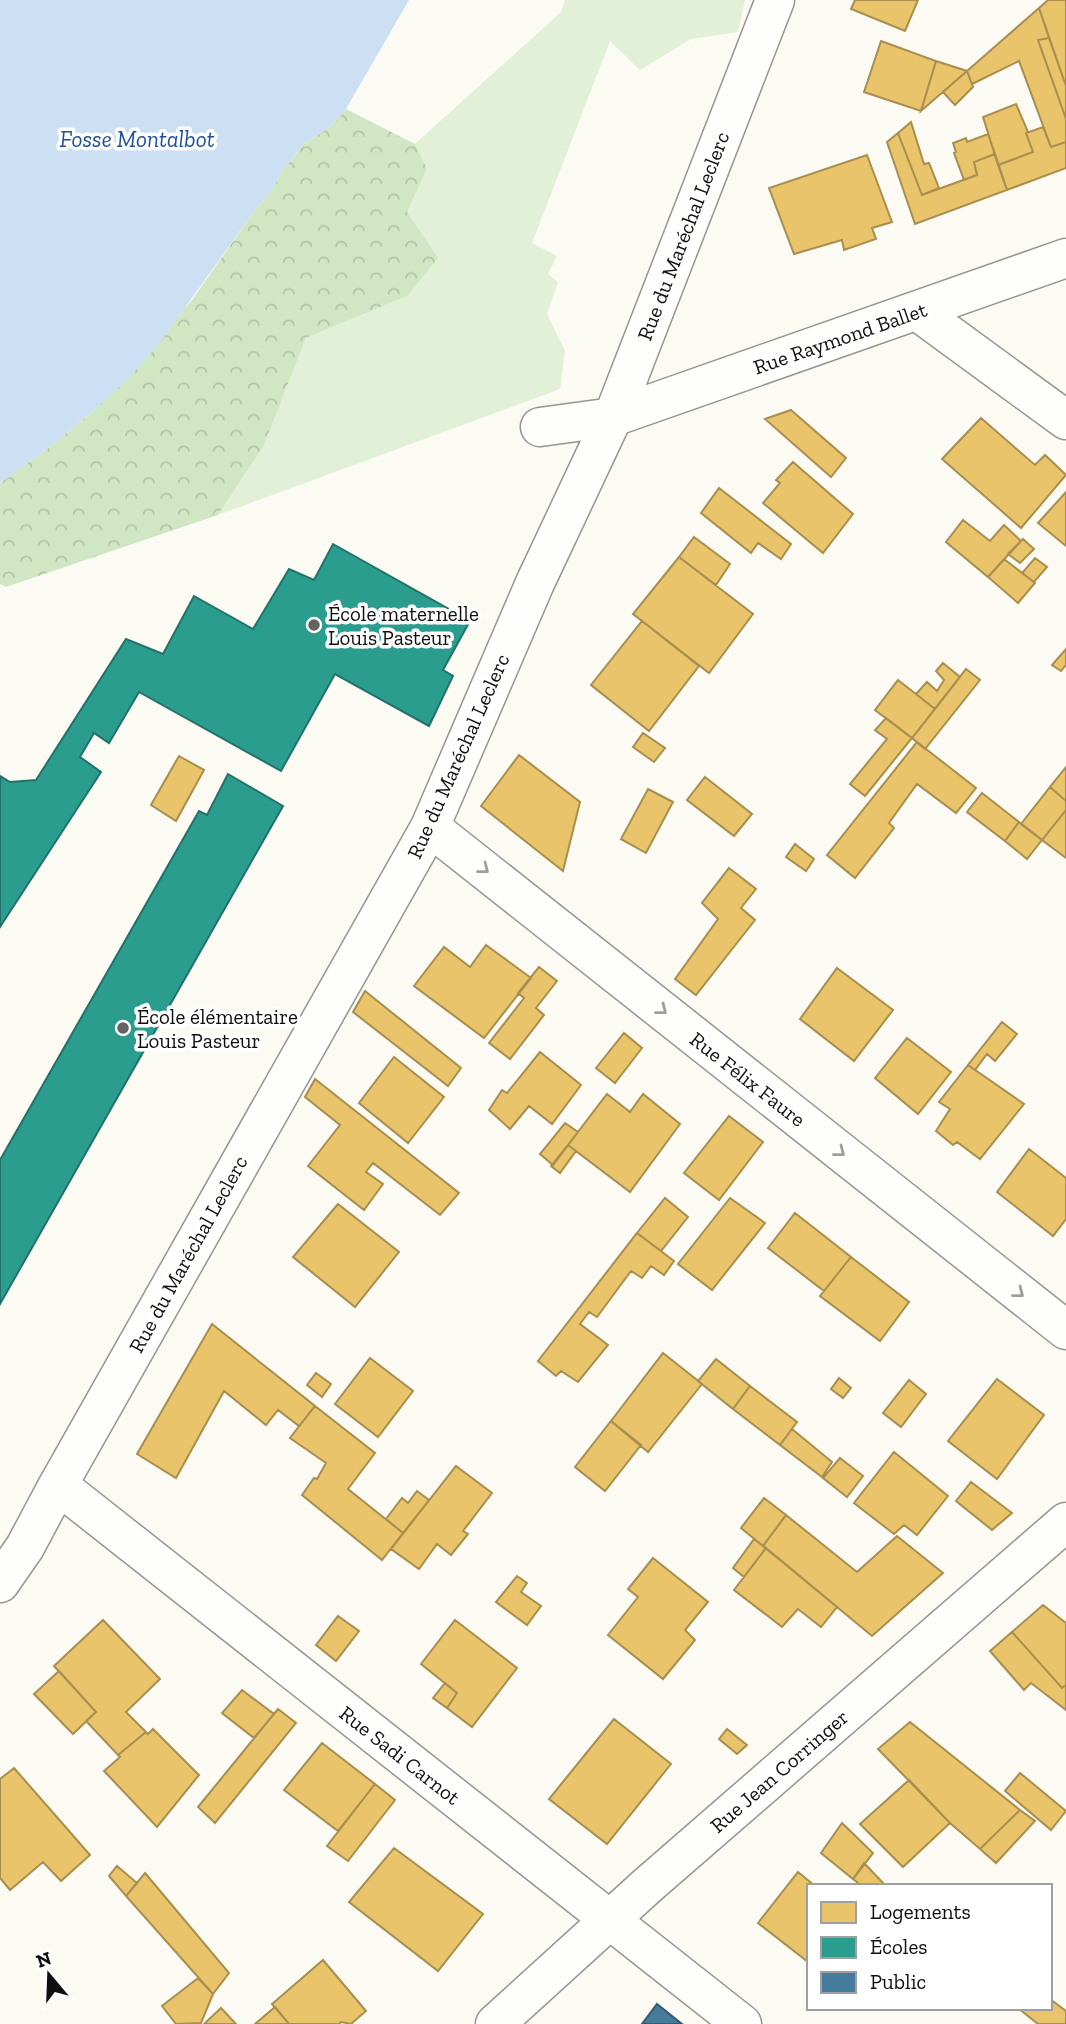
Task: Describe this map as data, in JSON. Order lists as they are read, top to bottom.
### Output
{
  "streets": {
    "street": [
      "Rue du Maréchal Leclerc",
      "Rue Raymond Ballet",
      "Rue Félix Faure",
      "Rue Sadi Carnot",
      "Rue Jean Corringer"
    ]
  },
  "crossings": [
    ["Rue du Maréchal Leclerc", "Rue Raymond Ballet"],
    ["Rue du Maréchal Leclerc", "Rue Félix Faure"],
    ["Rue du Maréchal Leclerc", "Rue Sadi Carnot"],
    ["Rue Sadi Carnot", "Rue Jean Corringer"]
  ],
  "one_way": ["Rue Félix Faure"],
  "water": ["Fosse Montalbot"],
  "places": ["École maternelle Louis Pasteur", "École élémentaire Louis Pasteur"],
  "legend": ["Logements", "Écoles", "Public"],
  "north": "top"
}
